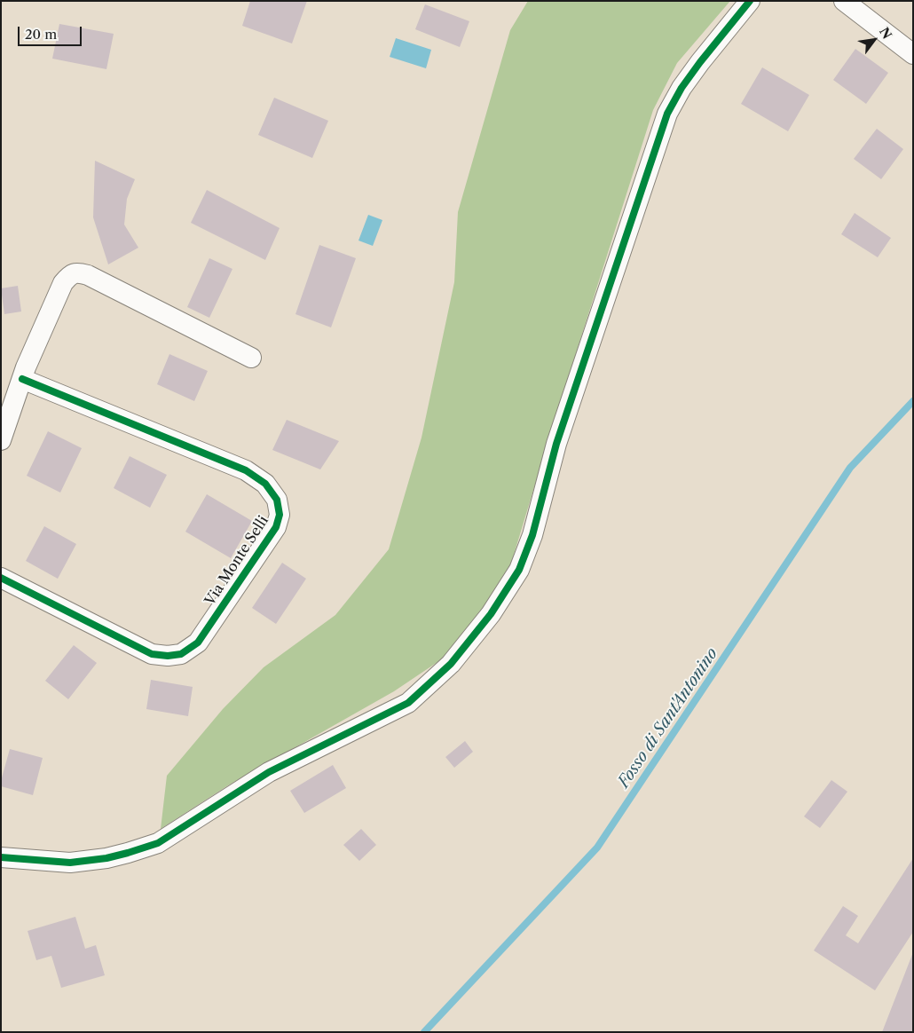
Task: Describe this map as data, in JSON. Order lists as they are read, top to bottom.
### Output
{
  "streets": {
    "street": ["Via Monte Selli"]
  },
  "water": ["Fosso di Sant'Antonino"],
  "scale_bar": "20 m",
  "north": "top right"
}
